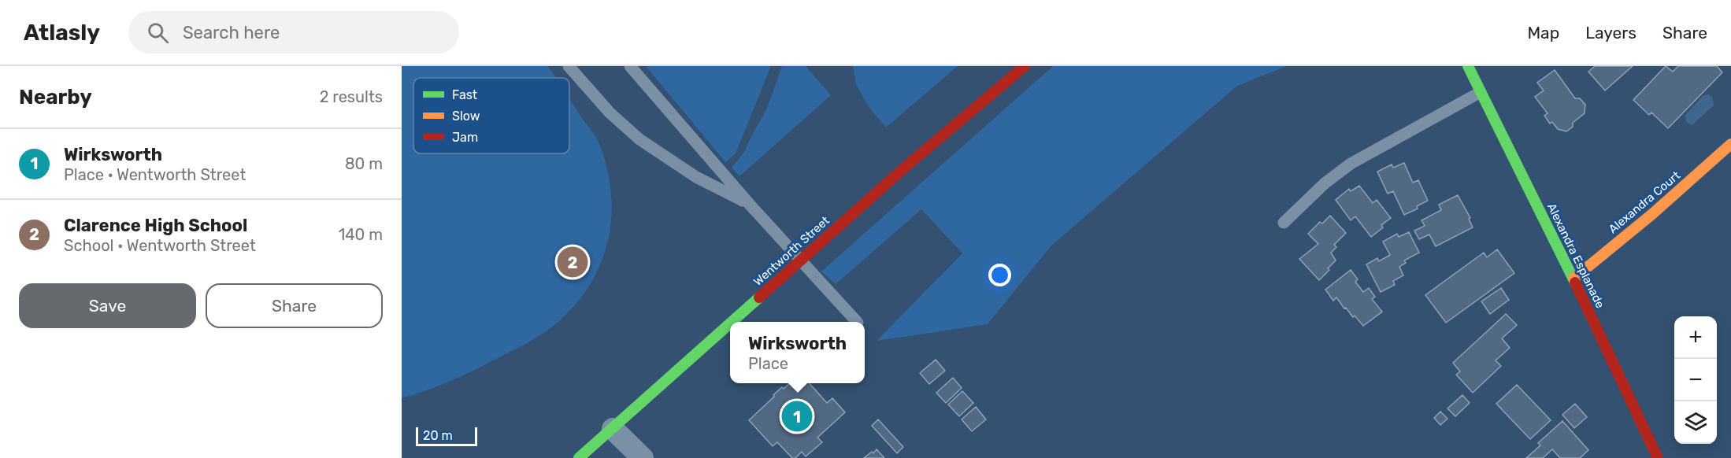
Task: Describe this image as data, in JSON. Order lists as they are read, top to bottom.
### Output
{
  "streets": {
    "street": ["Alexandra Court", "Wentworth Street", "Alexandra Esplanade"]
  },
  "crossings": [
    ["Alexandra Court", "Alexandra Esplanade"]
  ],
  "legend": ["Fast", "Slow", "Jam"],
  "scale_bar": "20 m",
  "page": {
    "header": "Atlasly",
    "search": "Search here",
    "nav": ["Map", "Layers", "Share"],
    "heading": ["Nearby", "2 results"],
    "list": [
      {
        "mark": "1",
        "name": "Wirksworth",
        "note": "Place · Wentworth Street",
        "value": "80 m"
      },
      {
        "mark": "2",
        "name": "Clarence High School",
        "note": "School · Wentworth Street",
        "value": "140 m"
      }
    ],
    "pins": ["2", "1"],
    "buttons": ["Save", "Share"],
    "map_buttons": ["+", "−"],
    "popup": ["Wirksworth", "Place"],
    "scale": "20 m"
  }
}
